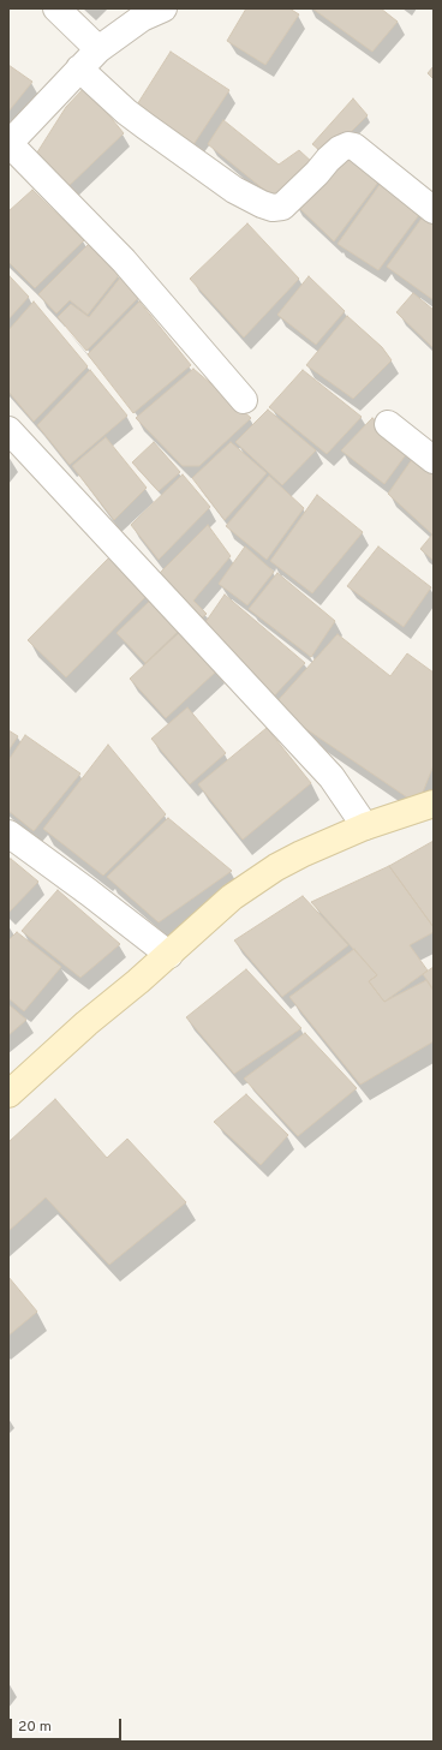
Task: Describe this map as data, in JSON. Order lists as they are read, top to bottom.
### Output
{
  "scale_bar": "20 m"
}
